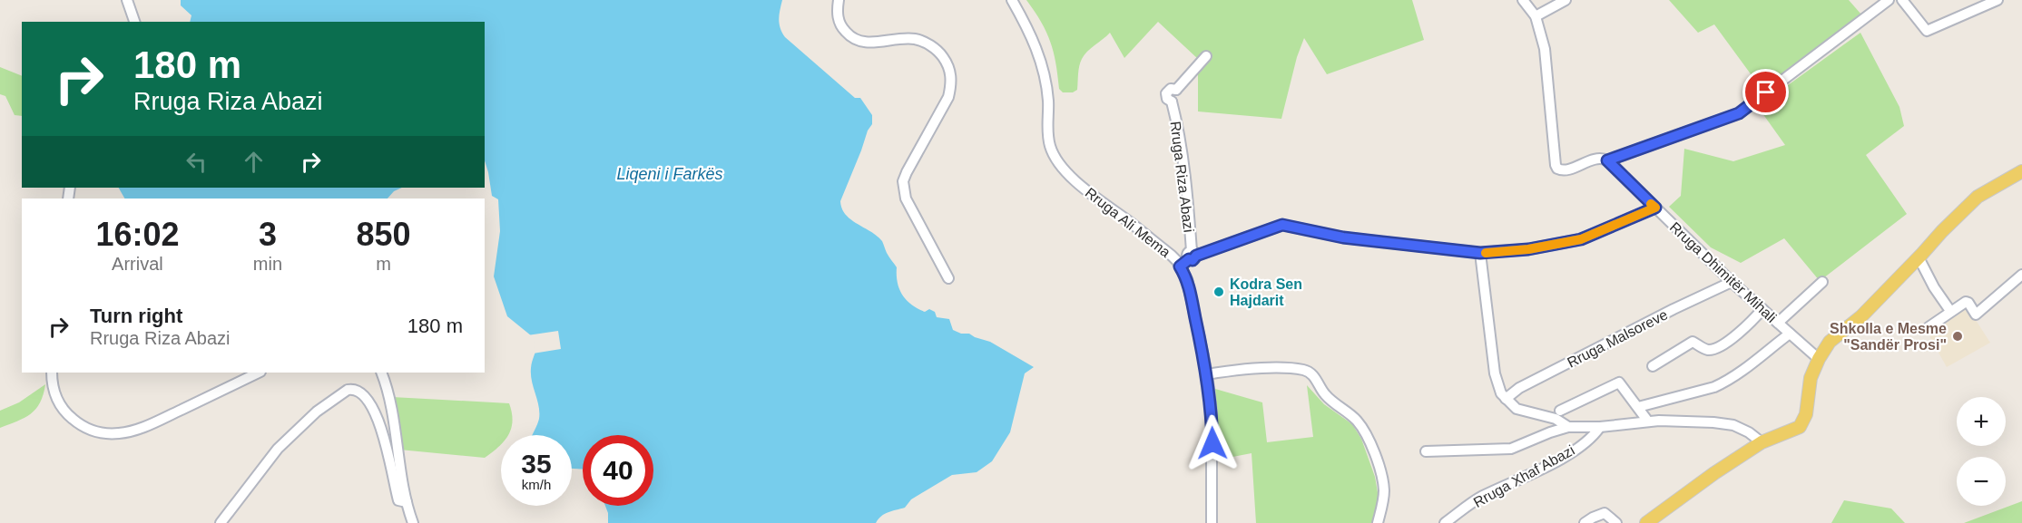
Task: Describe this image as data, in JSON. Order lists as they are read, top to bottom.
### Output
{
  "streets": {
    "street": [
      "Rruga Riza Abazi",
      "Rruga Ali Mema",
      "Rruga Dhimitër Mihali",
      "Rruga Malsoreve",
      "Rruga Xhaf Abazi"
    ]
  },
  "crossings": [
    ["Rruga Riza Abazi", "Rruga Ali Mema"],
    ["Rruga Riza Abazi", "Rruga Dhimitër Mihali"],
    ["Rruga Dhimitër Mihali", "Rruga Malsoreve"]
  ],
  "water": ["Liqeni i Farkës"],
  "places": ["Kodra Sen Hajdarit", "Shkolla e Mesme \"Sandër Prosi\""],
  "page": {
    "turn": ["180 m", "Rruga Riza Abazi"],
    "eta": [
      "16:02",
      "Arrival",
      "3",
      "min",
      "850",
      "m"
    ],
    "list": [
      {
        "name": "Turn right",
        "note": "Rruga Riza Abazi",
        "value": "180 m"
      }
    ],
    "map_buttons": ["+", "−"],
    "speed": "35 km/h",
    "limit": "40"
  }
}
